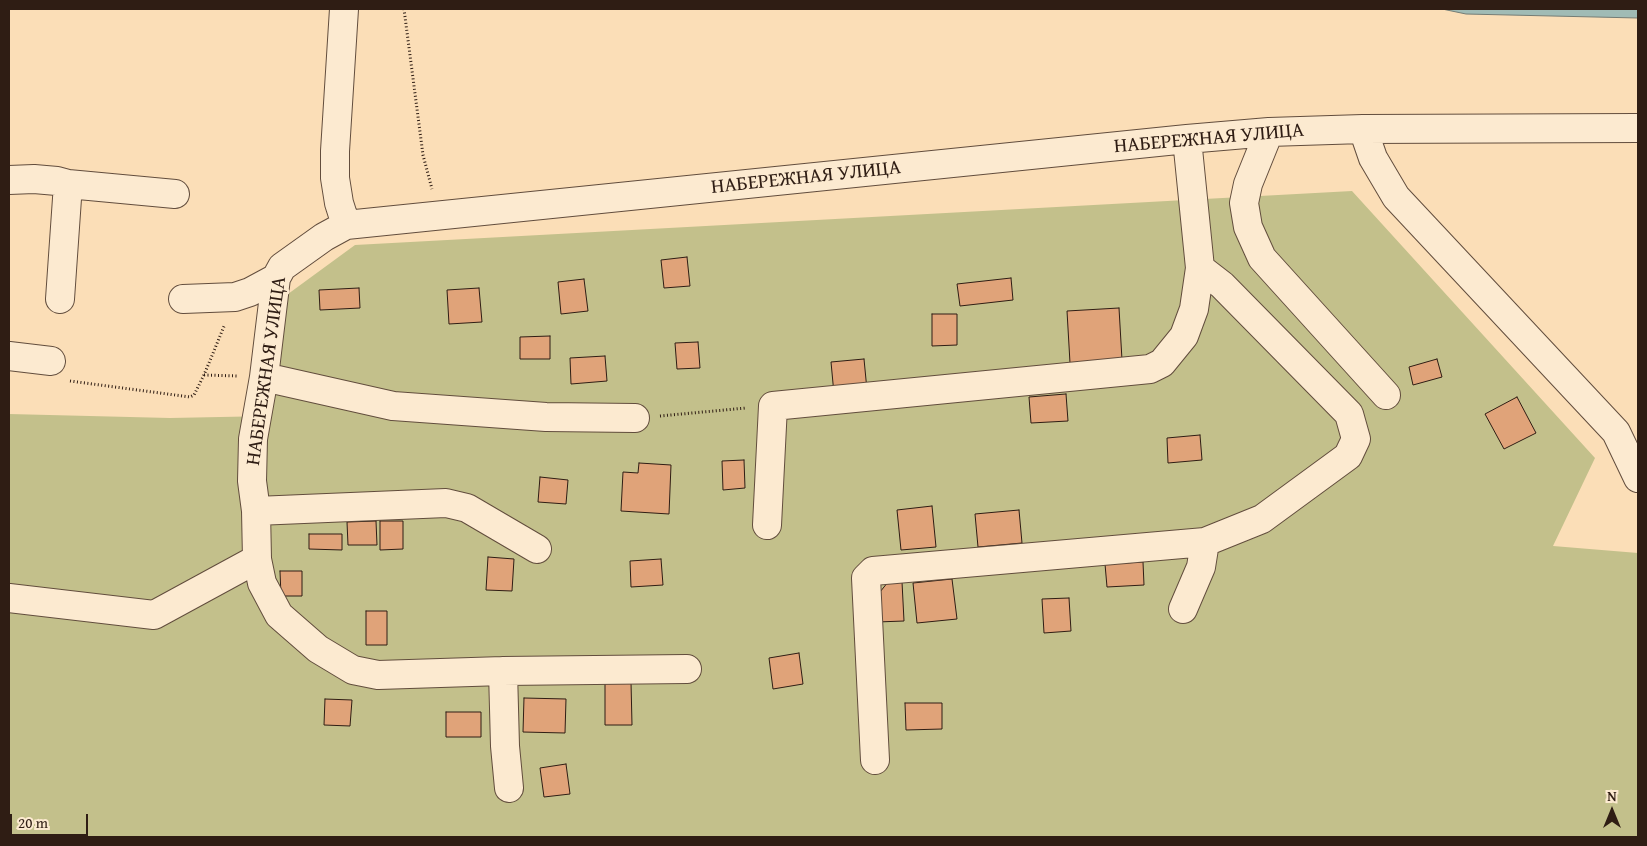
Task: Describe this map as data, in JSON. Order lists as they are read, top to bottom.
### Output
{
  "streets": {
    "street": ["НАБЕРЕЖНАЯ УЛИЦА"]
  },
  "scale_bar": "20 m",
  "north": "top"
}
